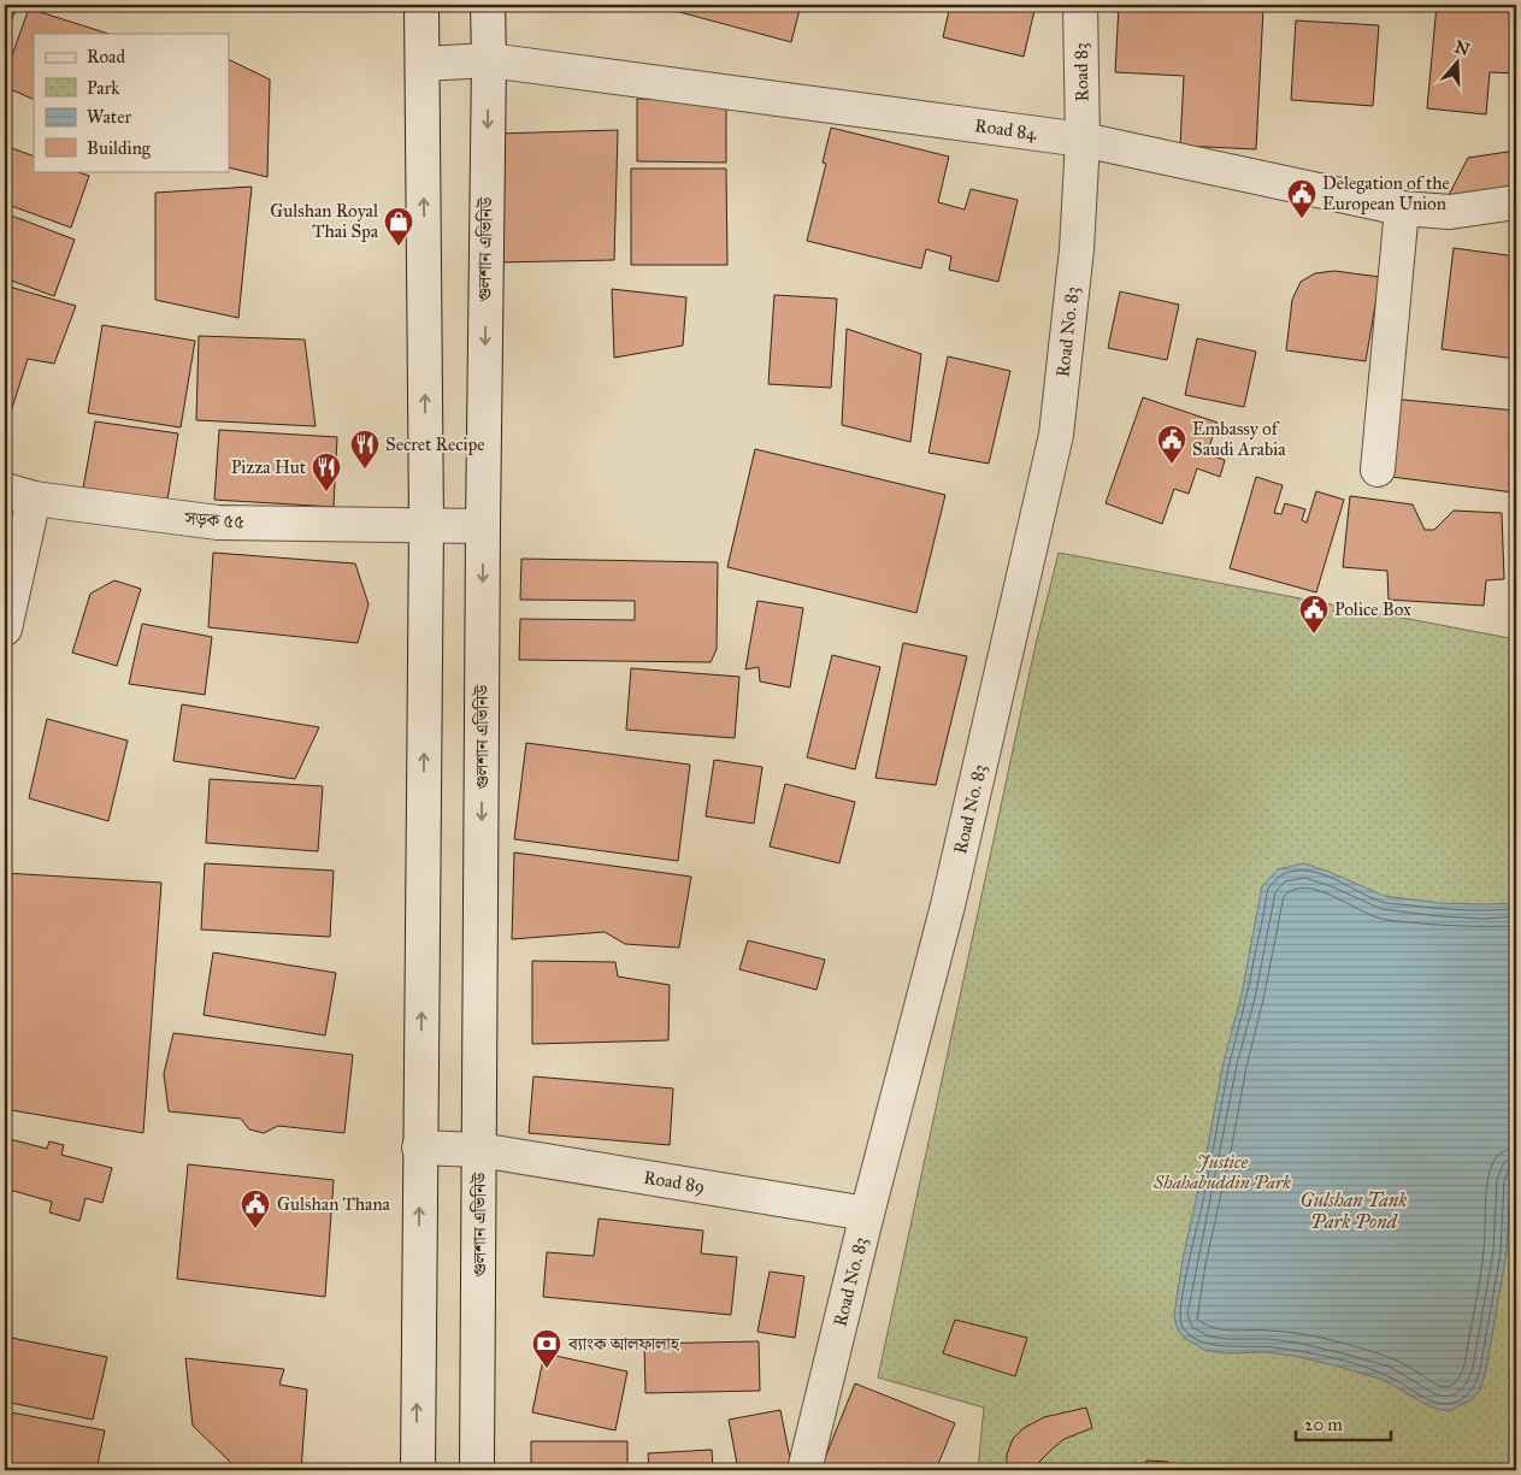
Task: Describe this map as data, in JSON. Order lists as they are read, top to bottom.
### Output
{
  "streets": {
    "street": [
      "Road 83",
      "Road 84",
      "গুলশান এভিনিউ",
      "Road No. 83",
      "সড়ক ৫৫",
      "Road 89"
    ]
  },
  "crossings": [
    ["Road 83", "Road 84"],
    ["Road 83", "Road No. 83"],
    ["Road 84", "গুলশান এভিনিউ"],
    ["Road 84", "Road No. 83"],
    ["গুলশান এভিনিউ", "সড়ক ৫৫"],
    ["গুলশান এভিনিউ", "Road 89"],
    ["Road No. 83", "Road 89"]
  ],
  "water": ["Gulshan Tank Park Pond"],
  "parks": ["Justice Shahabuddin Park"],
  "places": {
    "public building": [
      "Delegation of the European Union",
      "Embassy of Saudi Arabia",
      "Police Box",
      "Gulshan Thana"
    ],
    "shop": ["Gulshan Royal Thai Spa"],
    "restaurant": ["Secret Recipe", "Pizza Hut"],
    "bank": ["ব্যাংক আলফালাহ"]
  },
  "legend": [
    "Road",
    "Park",
    "Water",
    "Building"
  ],
  "scale_bar": "20 m",
  "north": "top"
}
